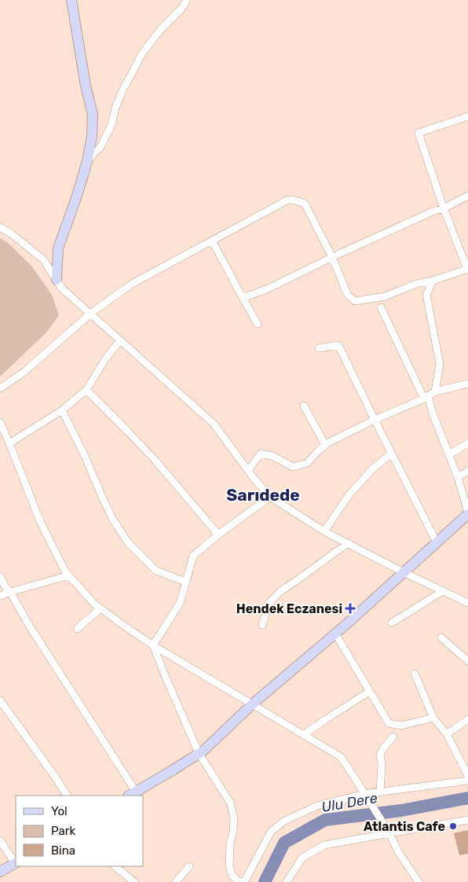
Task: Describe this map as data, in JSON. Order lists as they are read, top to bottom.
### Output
{
  "districts": ["Sarıdede"],
  "water": ["Ulu Dere"],
  "places": {
    "health": ["Hendek Eczanesi"],
    "other": ["Atlantis Cafe"]
  },
  "legend": ["Yol", "Park", "Bina"]
}
